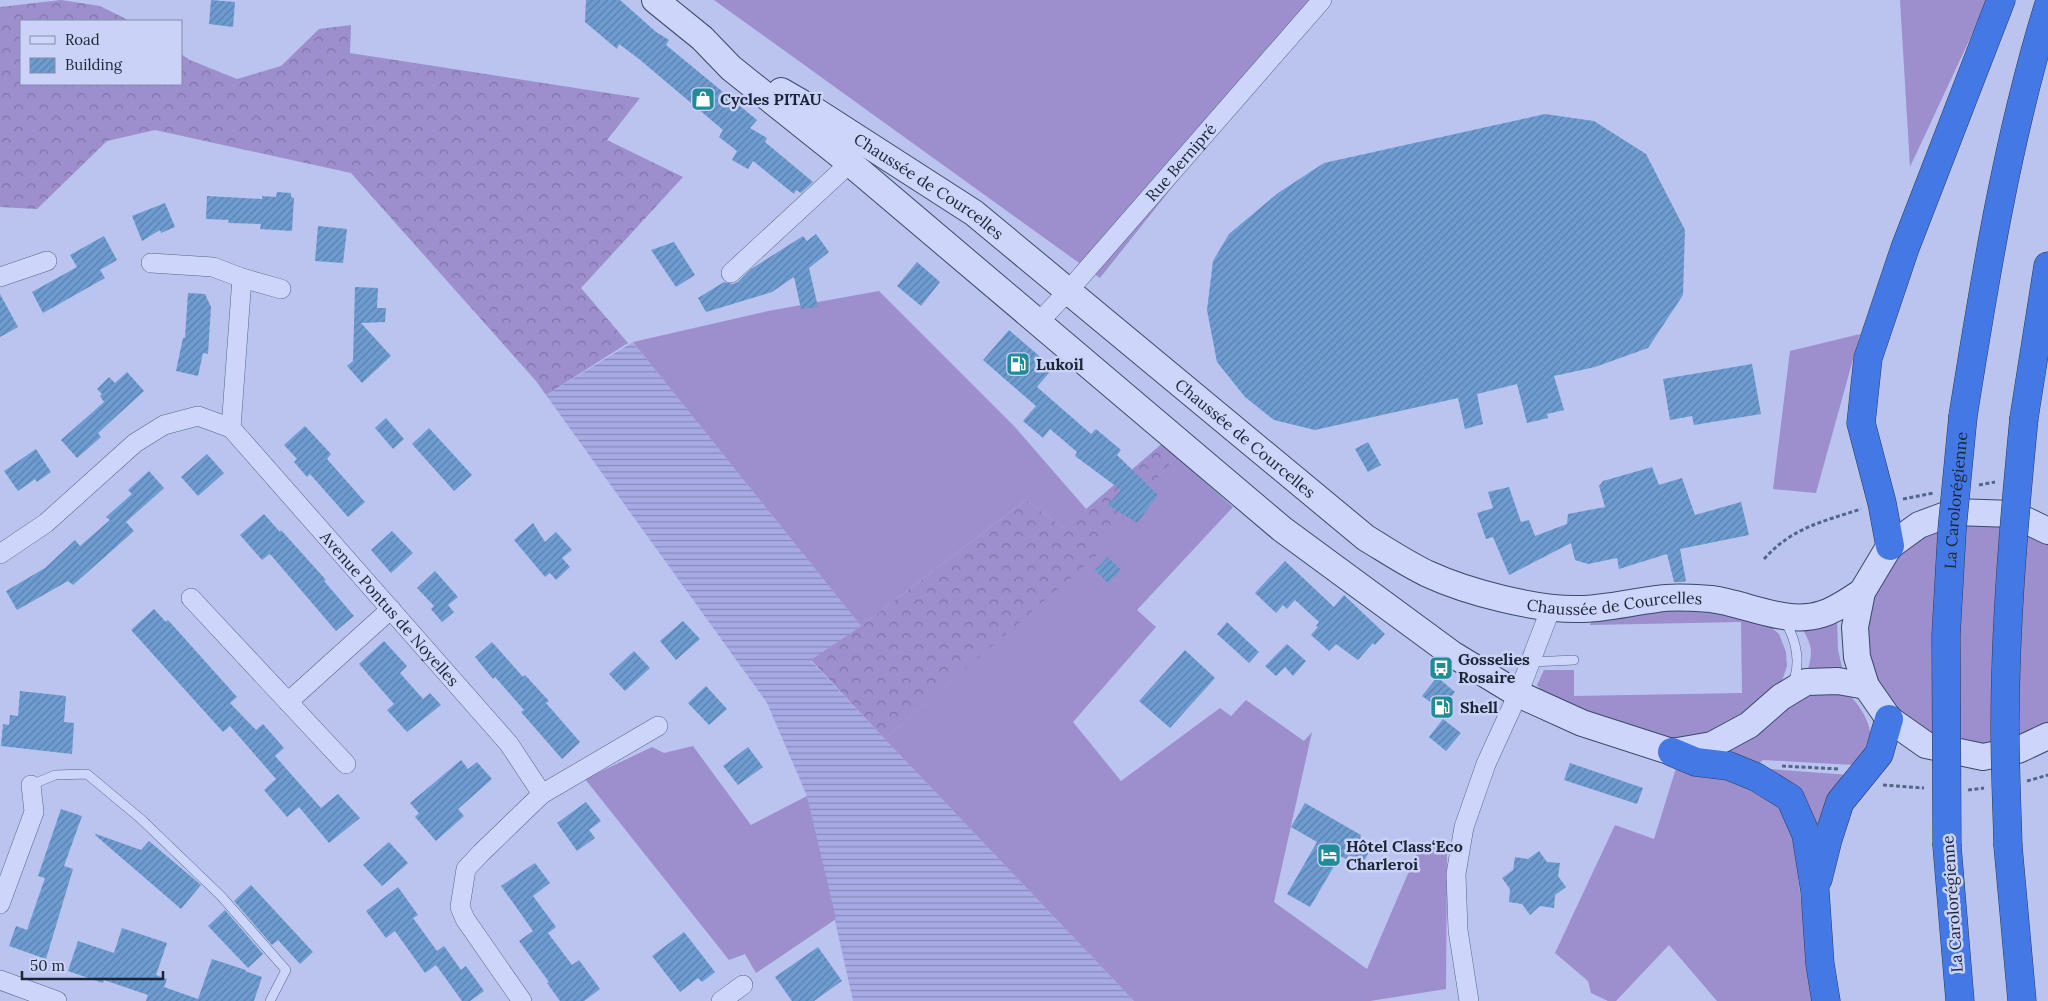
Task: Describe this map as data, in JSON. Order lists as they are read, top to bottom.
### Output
{
  "streets": {
    "highway": ["La Carolorégienne"],
    "main road": ["Chaussée de Courcelles"],
    "street": ["Rue Bernipré", "Avenue Pontus de Noyelles"]
  },
  "crossings": [
    ["Rue Bernipré", "Chaussée de Courcelles"]
  ],
  "places": {
    "shop": ["Cycles PITAU"],
    "fuel station": ["Lukoil", "Shell"],
    "bus stop": ["Gosselies Rosaire"],
    "hotel": ["Hôtel Class‘Eco Charleroi"]
  },
  "legend": ["Road", "Building"],
  "scale_bar": "50 m"
}
